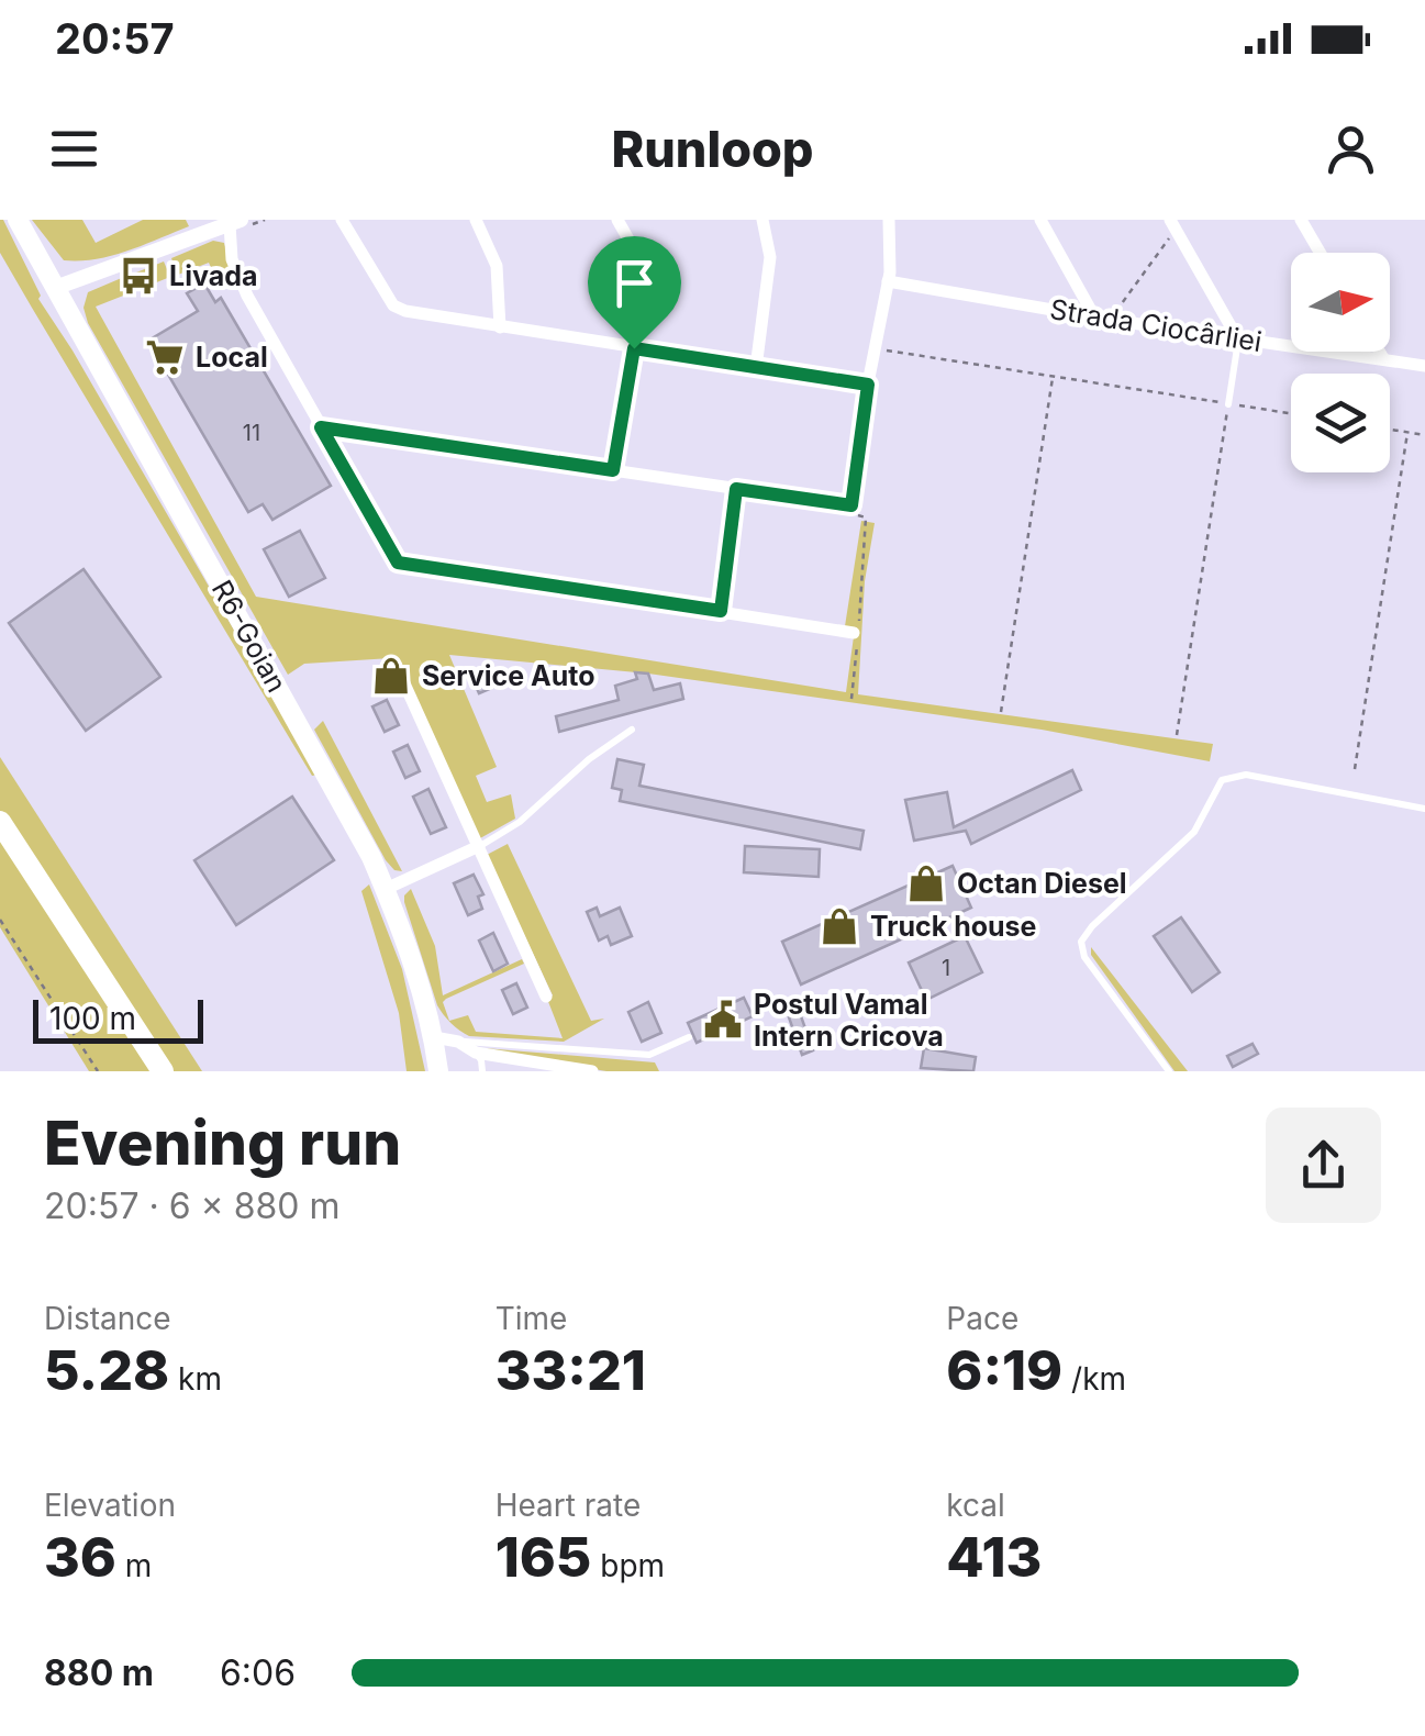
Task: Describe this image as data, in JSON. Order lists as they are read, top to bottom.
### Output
{
  "streets": {
    "main road": ["R6-Goian"],
    "street": ["Strada Ciocârliei"]
  },
  "places": {
    "bus stop": ["Livada"],
    "supermarket": ["Local"],
    "shop": ["Service Auto", "Octan Diesel", "Truck house"],
    "public building": ["Postul Vamal Intern Cricova"]
  },
  "house_numbers": ["11", "1"],
  "scale_bar": "100 m",
  "north": "right",
  "page": {
    "status": "20:57",
    "header": "Runloop",
    "scale": "100 m",
    "heading": ["Evening run", "20:57 · 6 × 880 m"],
    "stats": [
      ["Distance", "5.28 km"],
      ["Time", "33:21"],
      ["Pace", "6:19 /km"],
      ["Elevation", "36 m"],
      ["Heart rate", "165 bpm"],
      ["kcal", "413"]
    ],
    "list": [
      {
        "name": "880 m",
        "note": "6:06"
      }
    ]
  }
}
